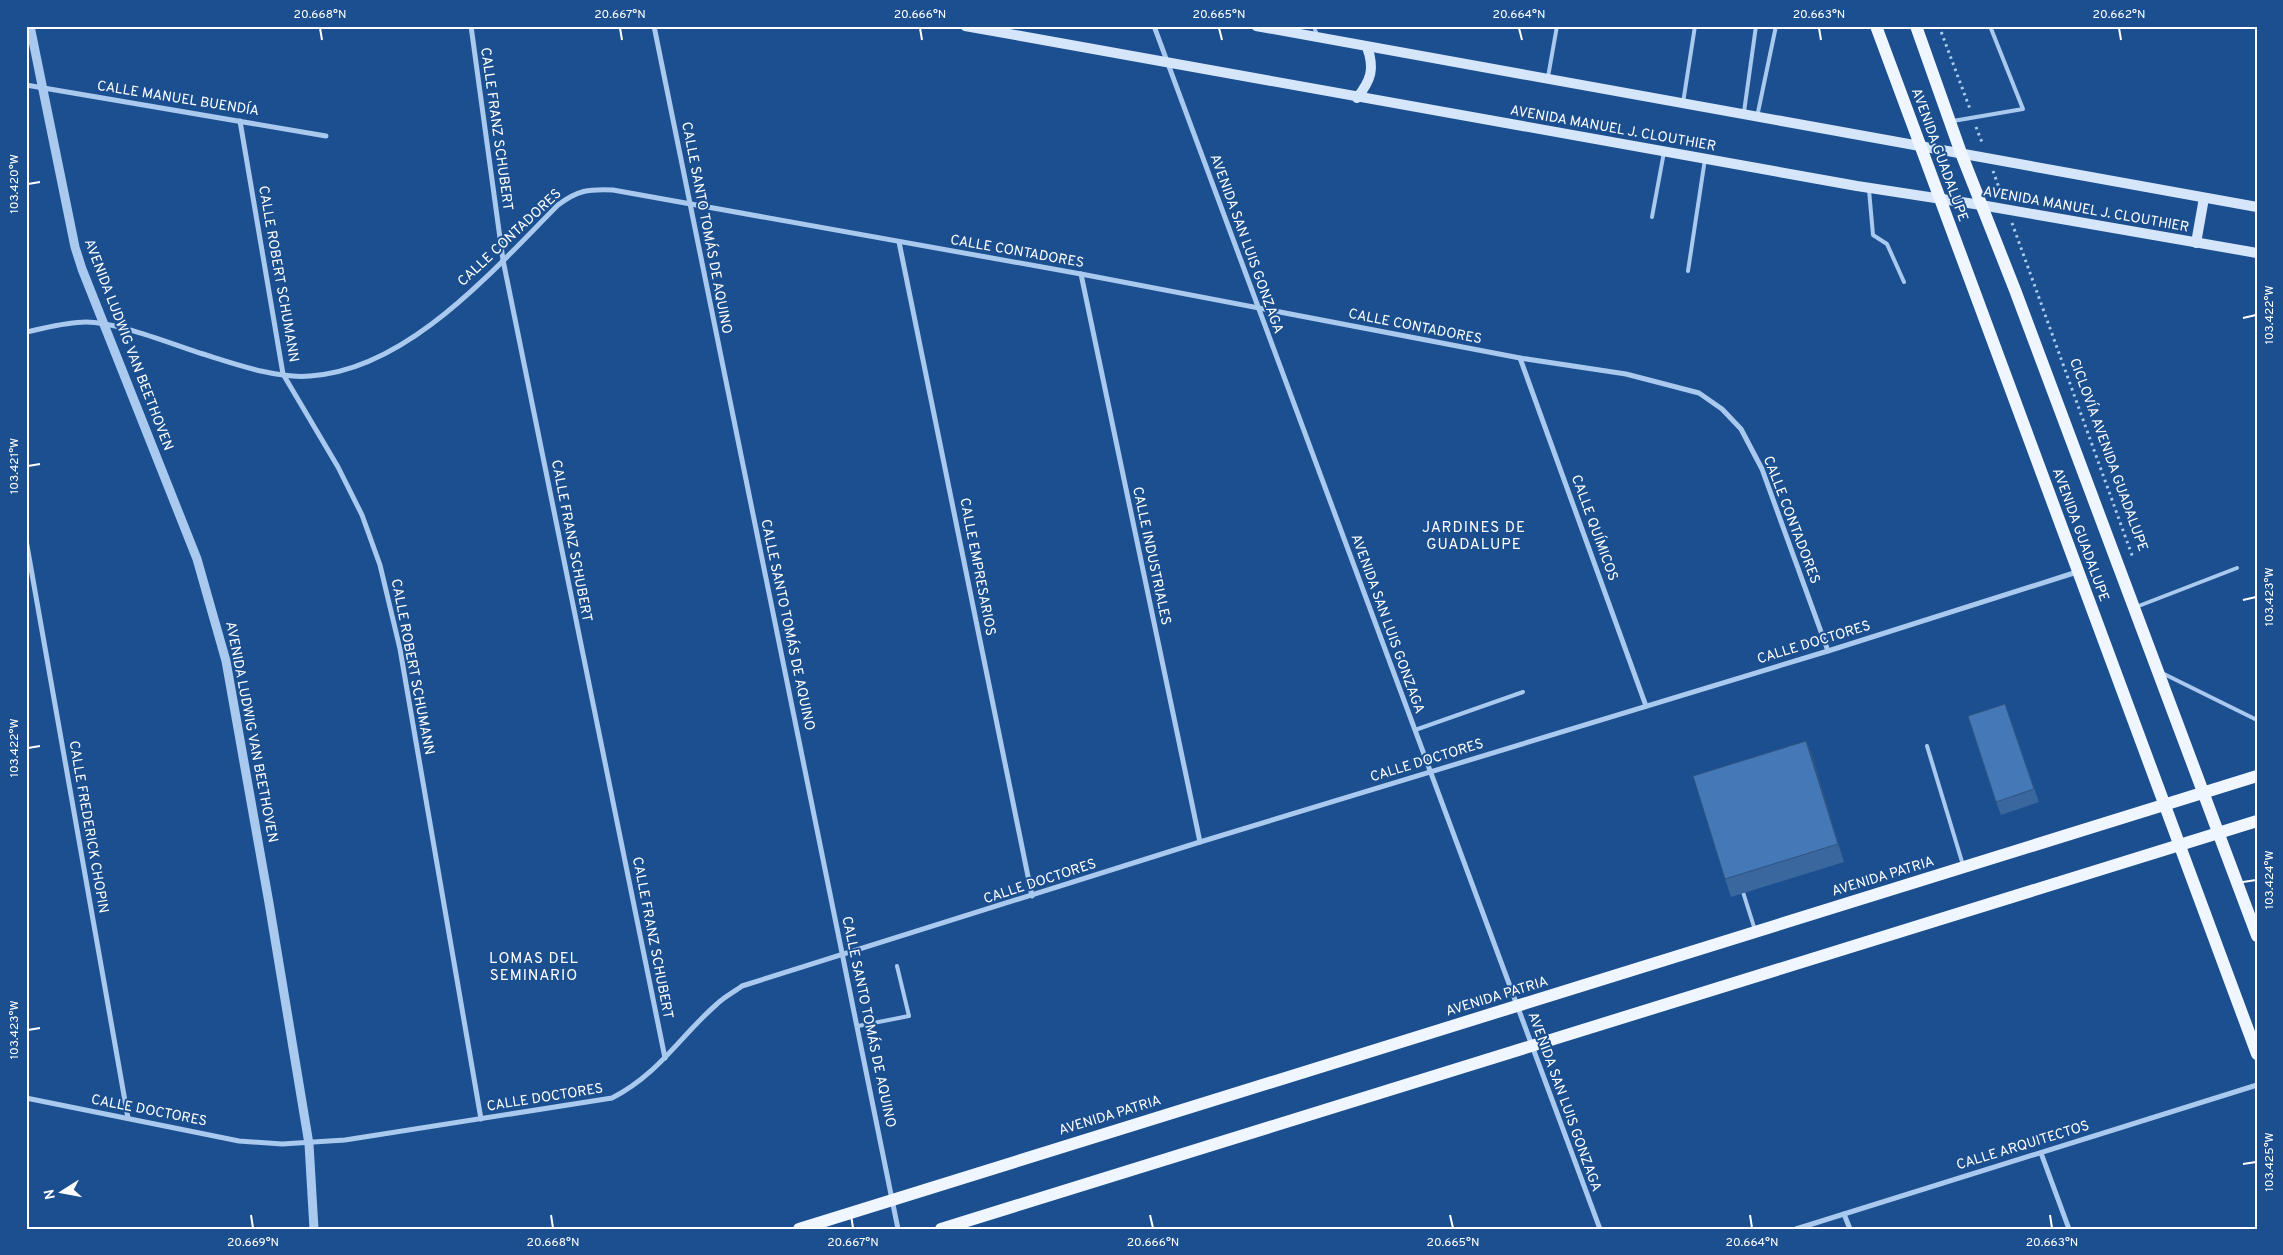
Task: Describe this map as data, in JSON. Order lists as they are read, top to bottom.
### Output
{
  "streets": {
    "main road": ["AVENIDA MANUEL J. CLOUTHIER", "AVENIDA GUADALUPE", "AVENIDA PATRIA"],
    "street": [
      "CALLE MANUEL BUENDÍA",
      "CALLE FRANZ SCHUBERT",
      "CALLE SANTO TOMÁS DE AQUINO",
      "CALLE CONTADORES",
      "AVENIDA SAN LUIS GONZAGA",
      "CALLE ROBERT SCHUMANN",
      "AVENIDA LUDWIG VAN BEETHOVEN",
      "CALLE QUÍMICOS",
      "CALLE INDUSTRIALES",
      "CALLE EMPRESARIOS",
      "CALLE DOCTORES",
      "CALLE FREDERICK CHOPIN",
      "CALLE ARQUITECTOS"
    ],
    "path": ["CICLOVÍA AVENIDA GUADALUPE"]
  },
  "crossings": [
    ["CALLE MANUEL BUENDÍA", "CALLE ROBERT SCHUMANN"],
    ["CALLE MANUEL BUENDÍA", "AVENIDA LUDWIG VAN BEETHOVEN"],
    ["CALLE FRANZ SCHUBERT", "CALLE CONTADORES"],
    ["CALLE FRANZ SCHUBERT", "CALLE DOCTORES"],
    ["AVENIDA MANUEL J. CLOUTHIER", "AVENIDA GUADALUPE"],
    ["AVENIDA MANUEL J. CLOUTHIER", "AVENIDA SAN LUIS GONZAGA"],
    ["AVENIDA GUADALUPE", "CALLE DOCTORES"],
    ["AVENIDA GUADALUPE", "AVENIDA PATRIA"],
    ["CALLE SANTO TOMÁS DE AQUINO", "CALLE CONTADORES"],
    ["CALLE SANTO TOMÁS DE AQUINO", "CALLE DOCTORES"],
    ["CALLE SANTO TOMÁS DE AQUINO", "AVENIDA PATRIA"],
    ["CALLE CONTADORES", "AVENIDA SAN LUIS GONZAGA"],
    ["CALLE CONTADORES", "CALLE ROBERT SCHUMANN"],
    ["CALLE CONTADORES", "AVENIDA LUDWIG VAN BEETHOVEN"],
    ["CALLE CONTADORES", "CALLE QUÍMICOS"],
    ["CALLE CONTADORES", "CALLE INDUSTRIALES"],
    ["CALLE CONTADORES", "CALLE EMPRESARIOS"],
    ["CALLE CONTADORES", "CALLE DOCTORES"],
    ["AVENIDA SAN LUIS GONZAGA", "CALLE DOCTORES"],
    ["AVENIDA SAN LUIS GONZAGA", "AVENIDA PATRIA"],
    ["CALLE ROBERT SCHUMANN", "CALLE DOCTORES"],
    ["AVENIDA LUDWIG VAN BEETHOVEN", "CALLE DOCTORES"],
    ["CALLE QUÍMICOS", "CALLE DOCTORES"],
    ["CALLE INDUSTRIALES", "CALLE DOCTORES"],
    ["CALLE EMPRESARIOS", "CALLE DOCTORES"],
    ["CALLE DOCTORES", "CALLE FREDERICK CHOPIN"]
  ],
  "districts": ["JARDINES DE GUADALUPE", "LOMAS DEL SEMINARIO"],
  "north": "left",
  "coordinates": [
    "20.668°N",
    "20.667°N",
    "20.666°N",
    "20.665°N",
    "20.664°N",
    "20.663°N",
    "20.662°N",
    "103.420°W",
    "103.422°W",
    "103.421°W",
    "103.423°W",
    "103.424°W",
    "103.425°W",
    "20.669°N"
  ]
}
